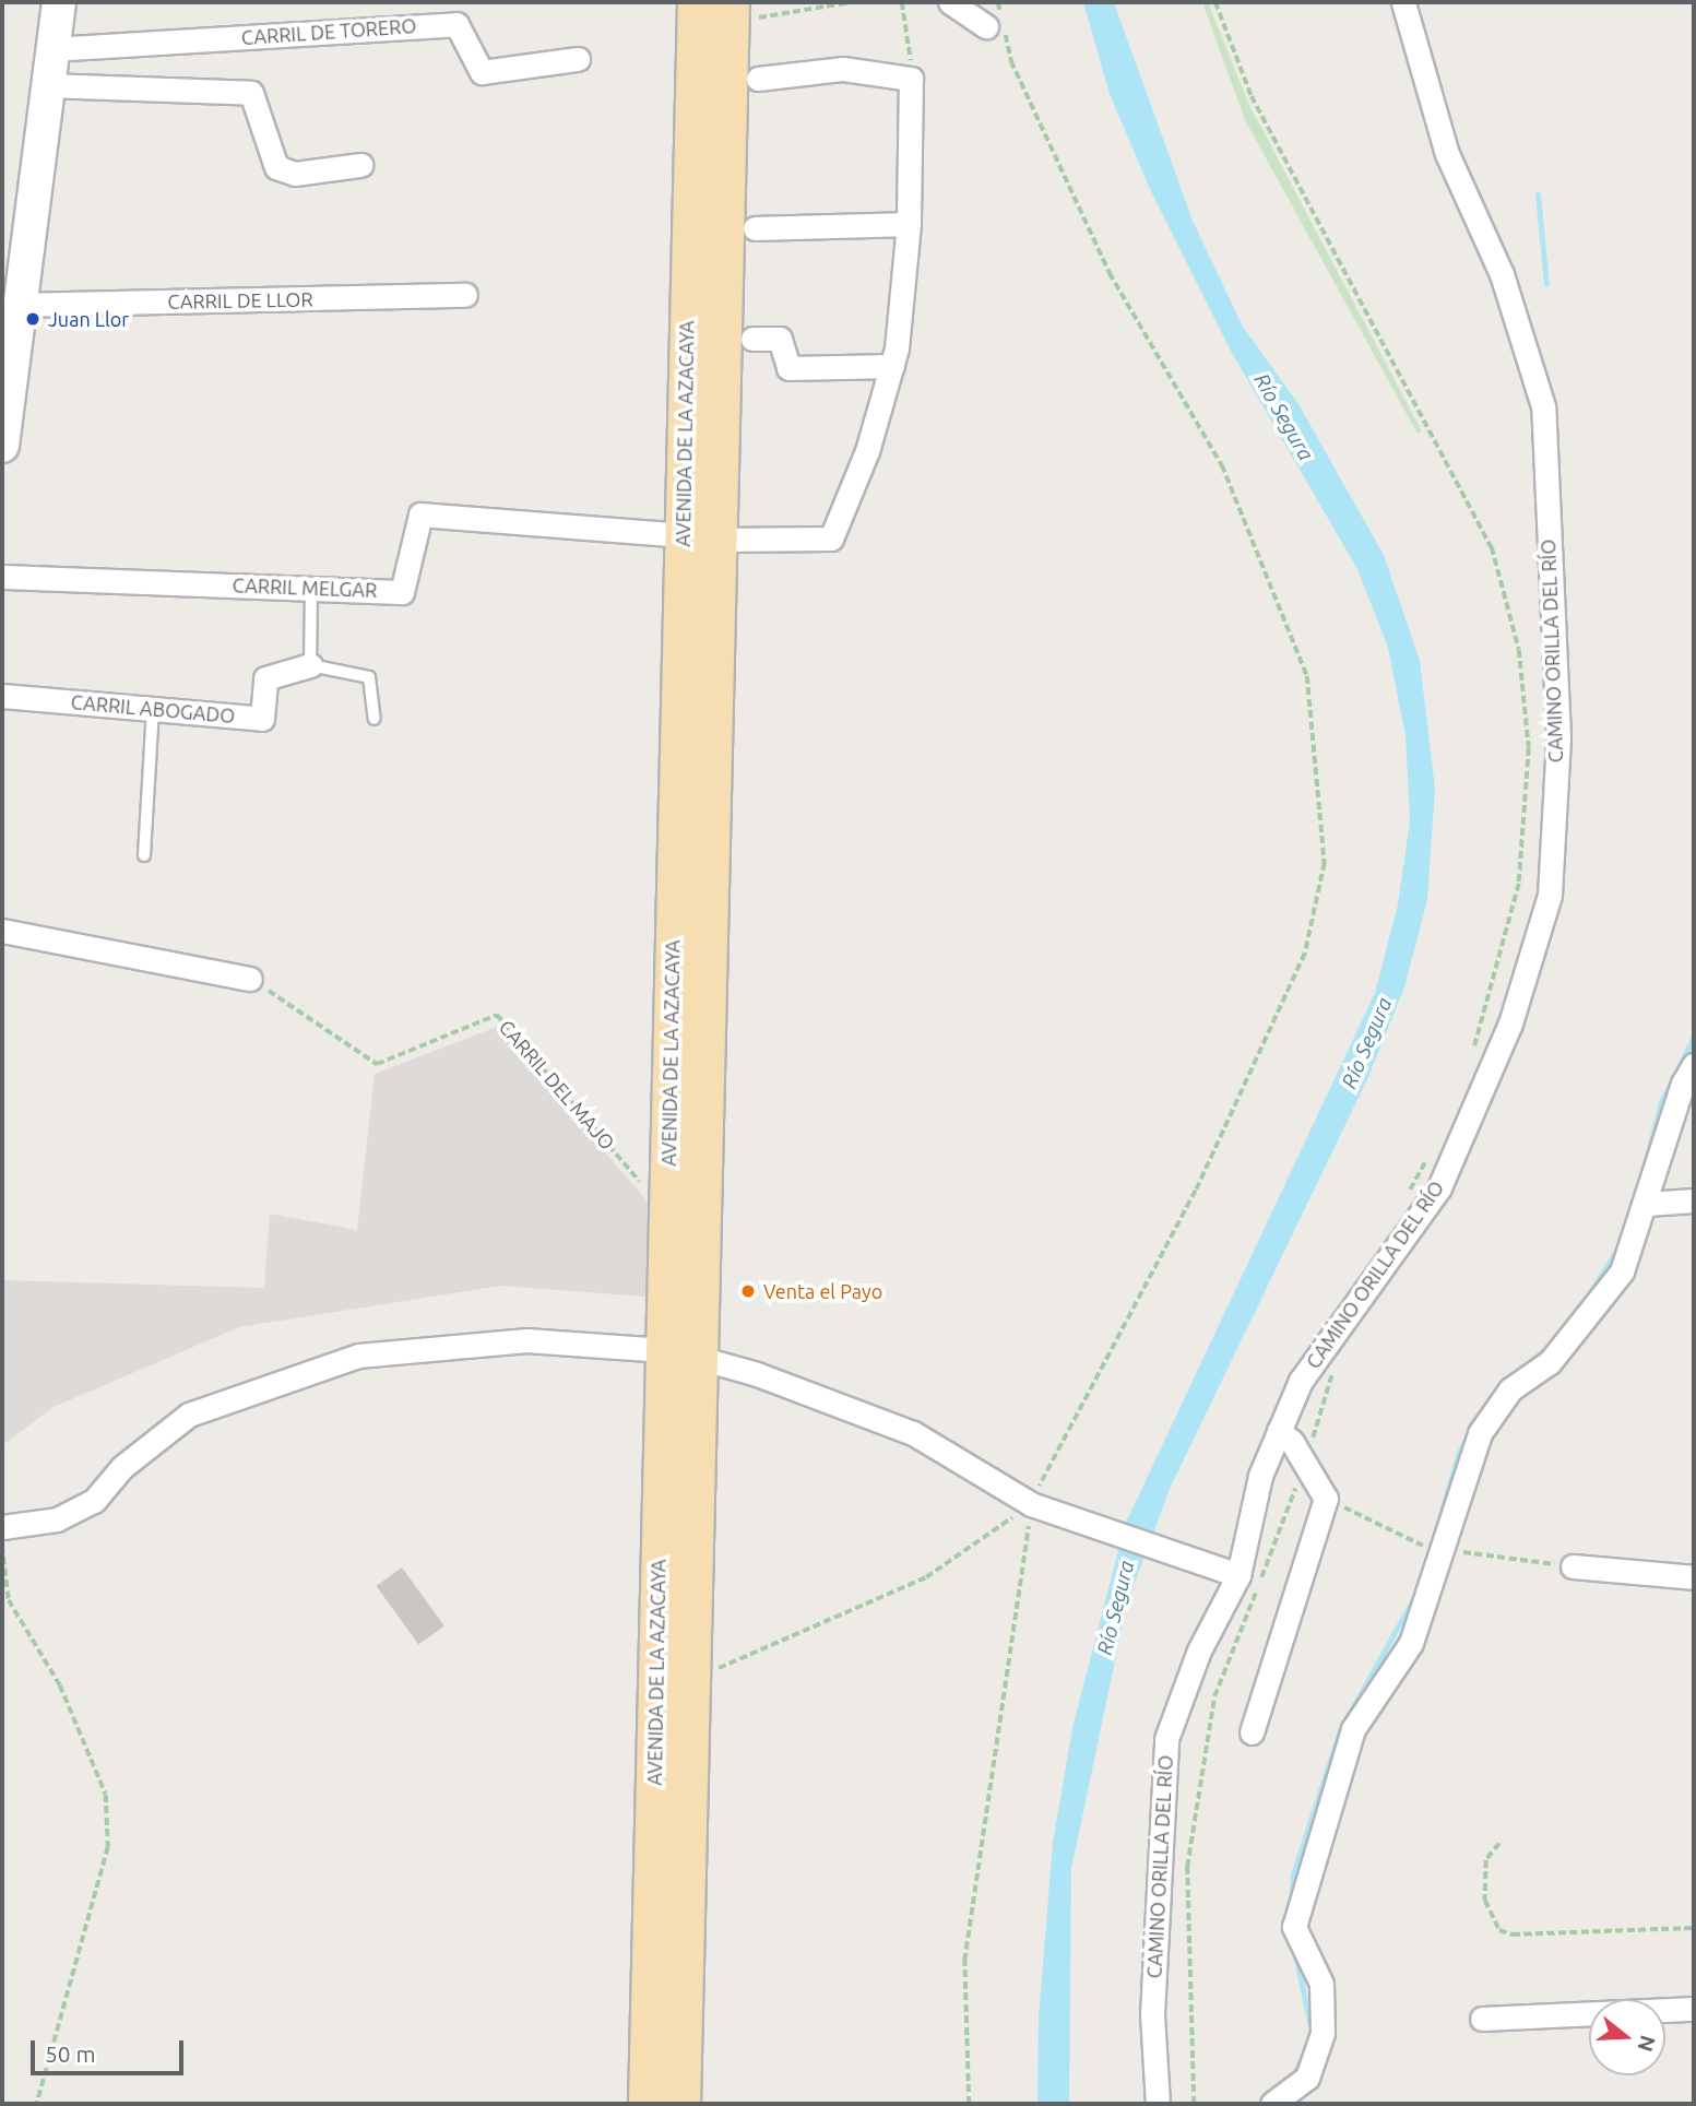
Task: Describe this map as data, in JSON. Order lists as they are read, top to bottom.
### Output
{
  "streets": {
    "main road": ["AVENIDA DE LA AZACAYA"],
    "street": [
      "CARRIL DE TORERO",
      "CARRIL DE LLOR",
      "CARRIL MELGAR",
      "CAMINO ORILLA DEL RÍO",
      "CARRIL ABOGADO"
    ],
    "path": ["CARRIL DEL MAJO"]
  },
  "crossings": [
    ["AVENIDA DE LA AZACAYA", "CARRIL MELGAR"],
    ["AVENIDA DE LA AZACAYA", "CARRIL DEL MAJO"]
  ],
  "water": ["Río Segura"],
  "places": ["Juan Llor", "Venta el Payo"],
  "scale_bar": "50 m",
  "north": "right"
}
